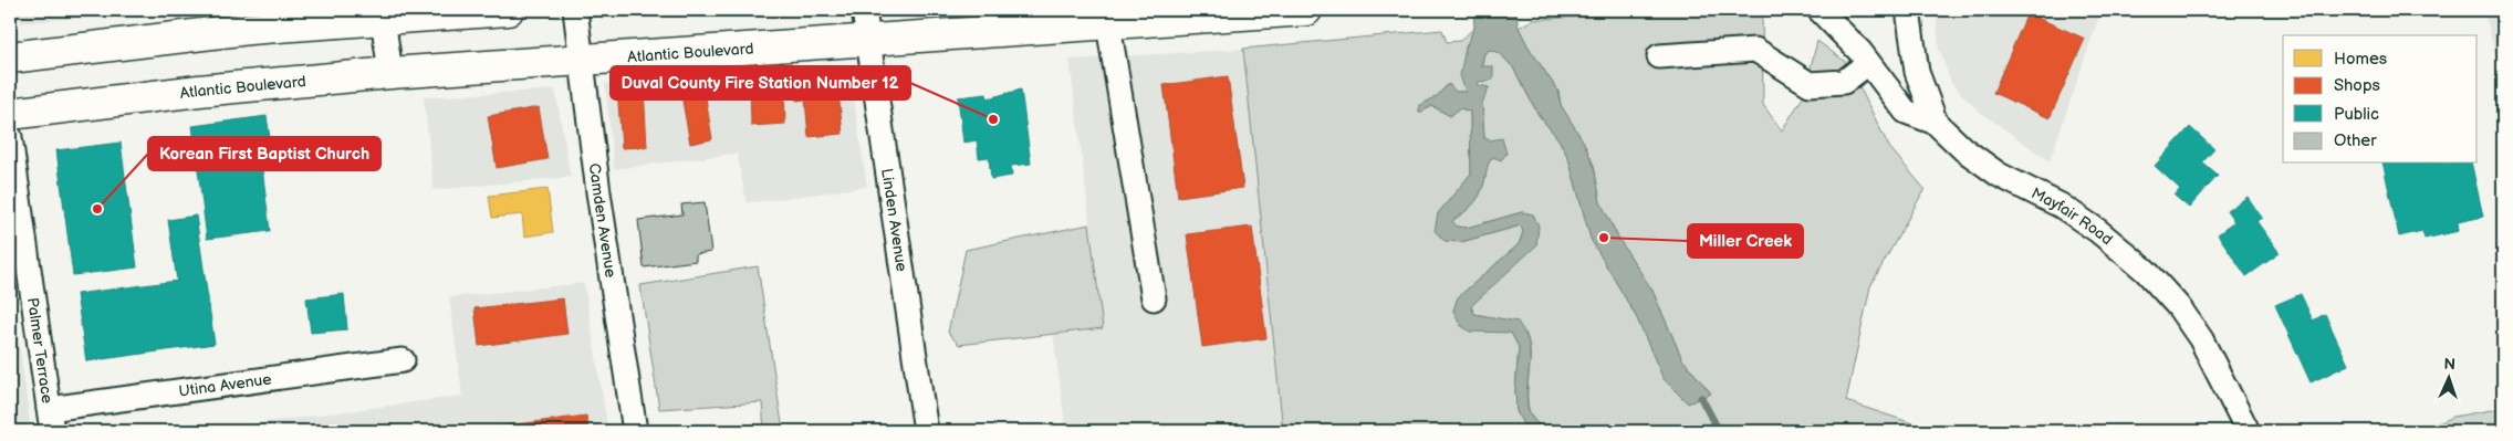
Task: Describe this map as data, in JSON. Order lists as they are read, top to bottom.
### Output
{
  "streets": {
    "main road": ["Atlantic Boulevard"],
    "street": [
      "Mayfair Road",
      "Linden Avenue",
      "Camden Avenue",
      "Palmer Terrace",
      "Utina Avenue"
    ]
  },
  "crossings": [
    ["Atlantic Boulevard", "Linden Avenue"],
    ["Atlantic Boulevard", "Camden Avenue"],
    ["Palmer Terrace", "Utina Avenue"]
  ],
  "places": ["Duval County Fire Station Number 12", "Korean First Baptist Church", "Miller Creek"],
  "legend": [
    "Homes",
    "Shops",
    "Public",
    "Other"
  ],
  "north": "top"
}
